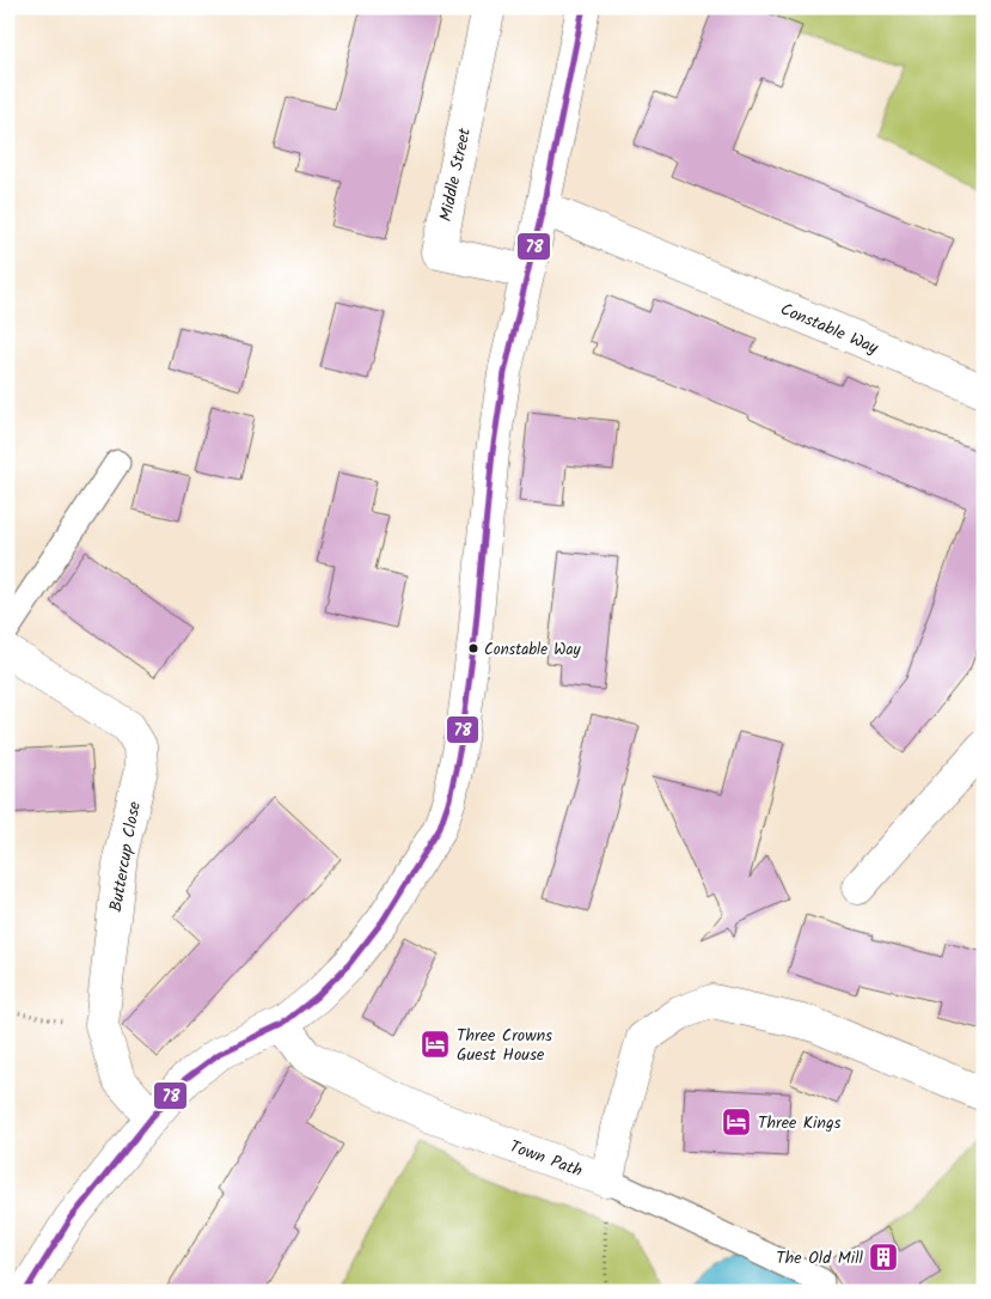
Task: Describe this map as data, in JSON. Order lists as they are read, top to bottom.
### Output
{
  "streets": {
    "street": [
      "Middle Street",
      "Constable Way",
      "Buttercup Close",
      "Town Path"
    ]
  },
  "places": {
    "other": ["Constable Way"],
    "hotel": ["Three Crowns Guest House", "Three Kings"],
    "building": ["The Old Mill"]
  },
  "lines": ["transit line 78"]
}
